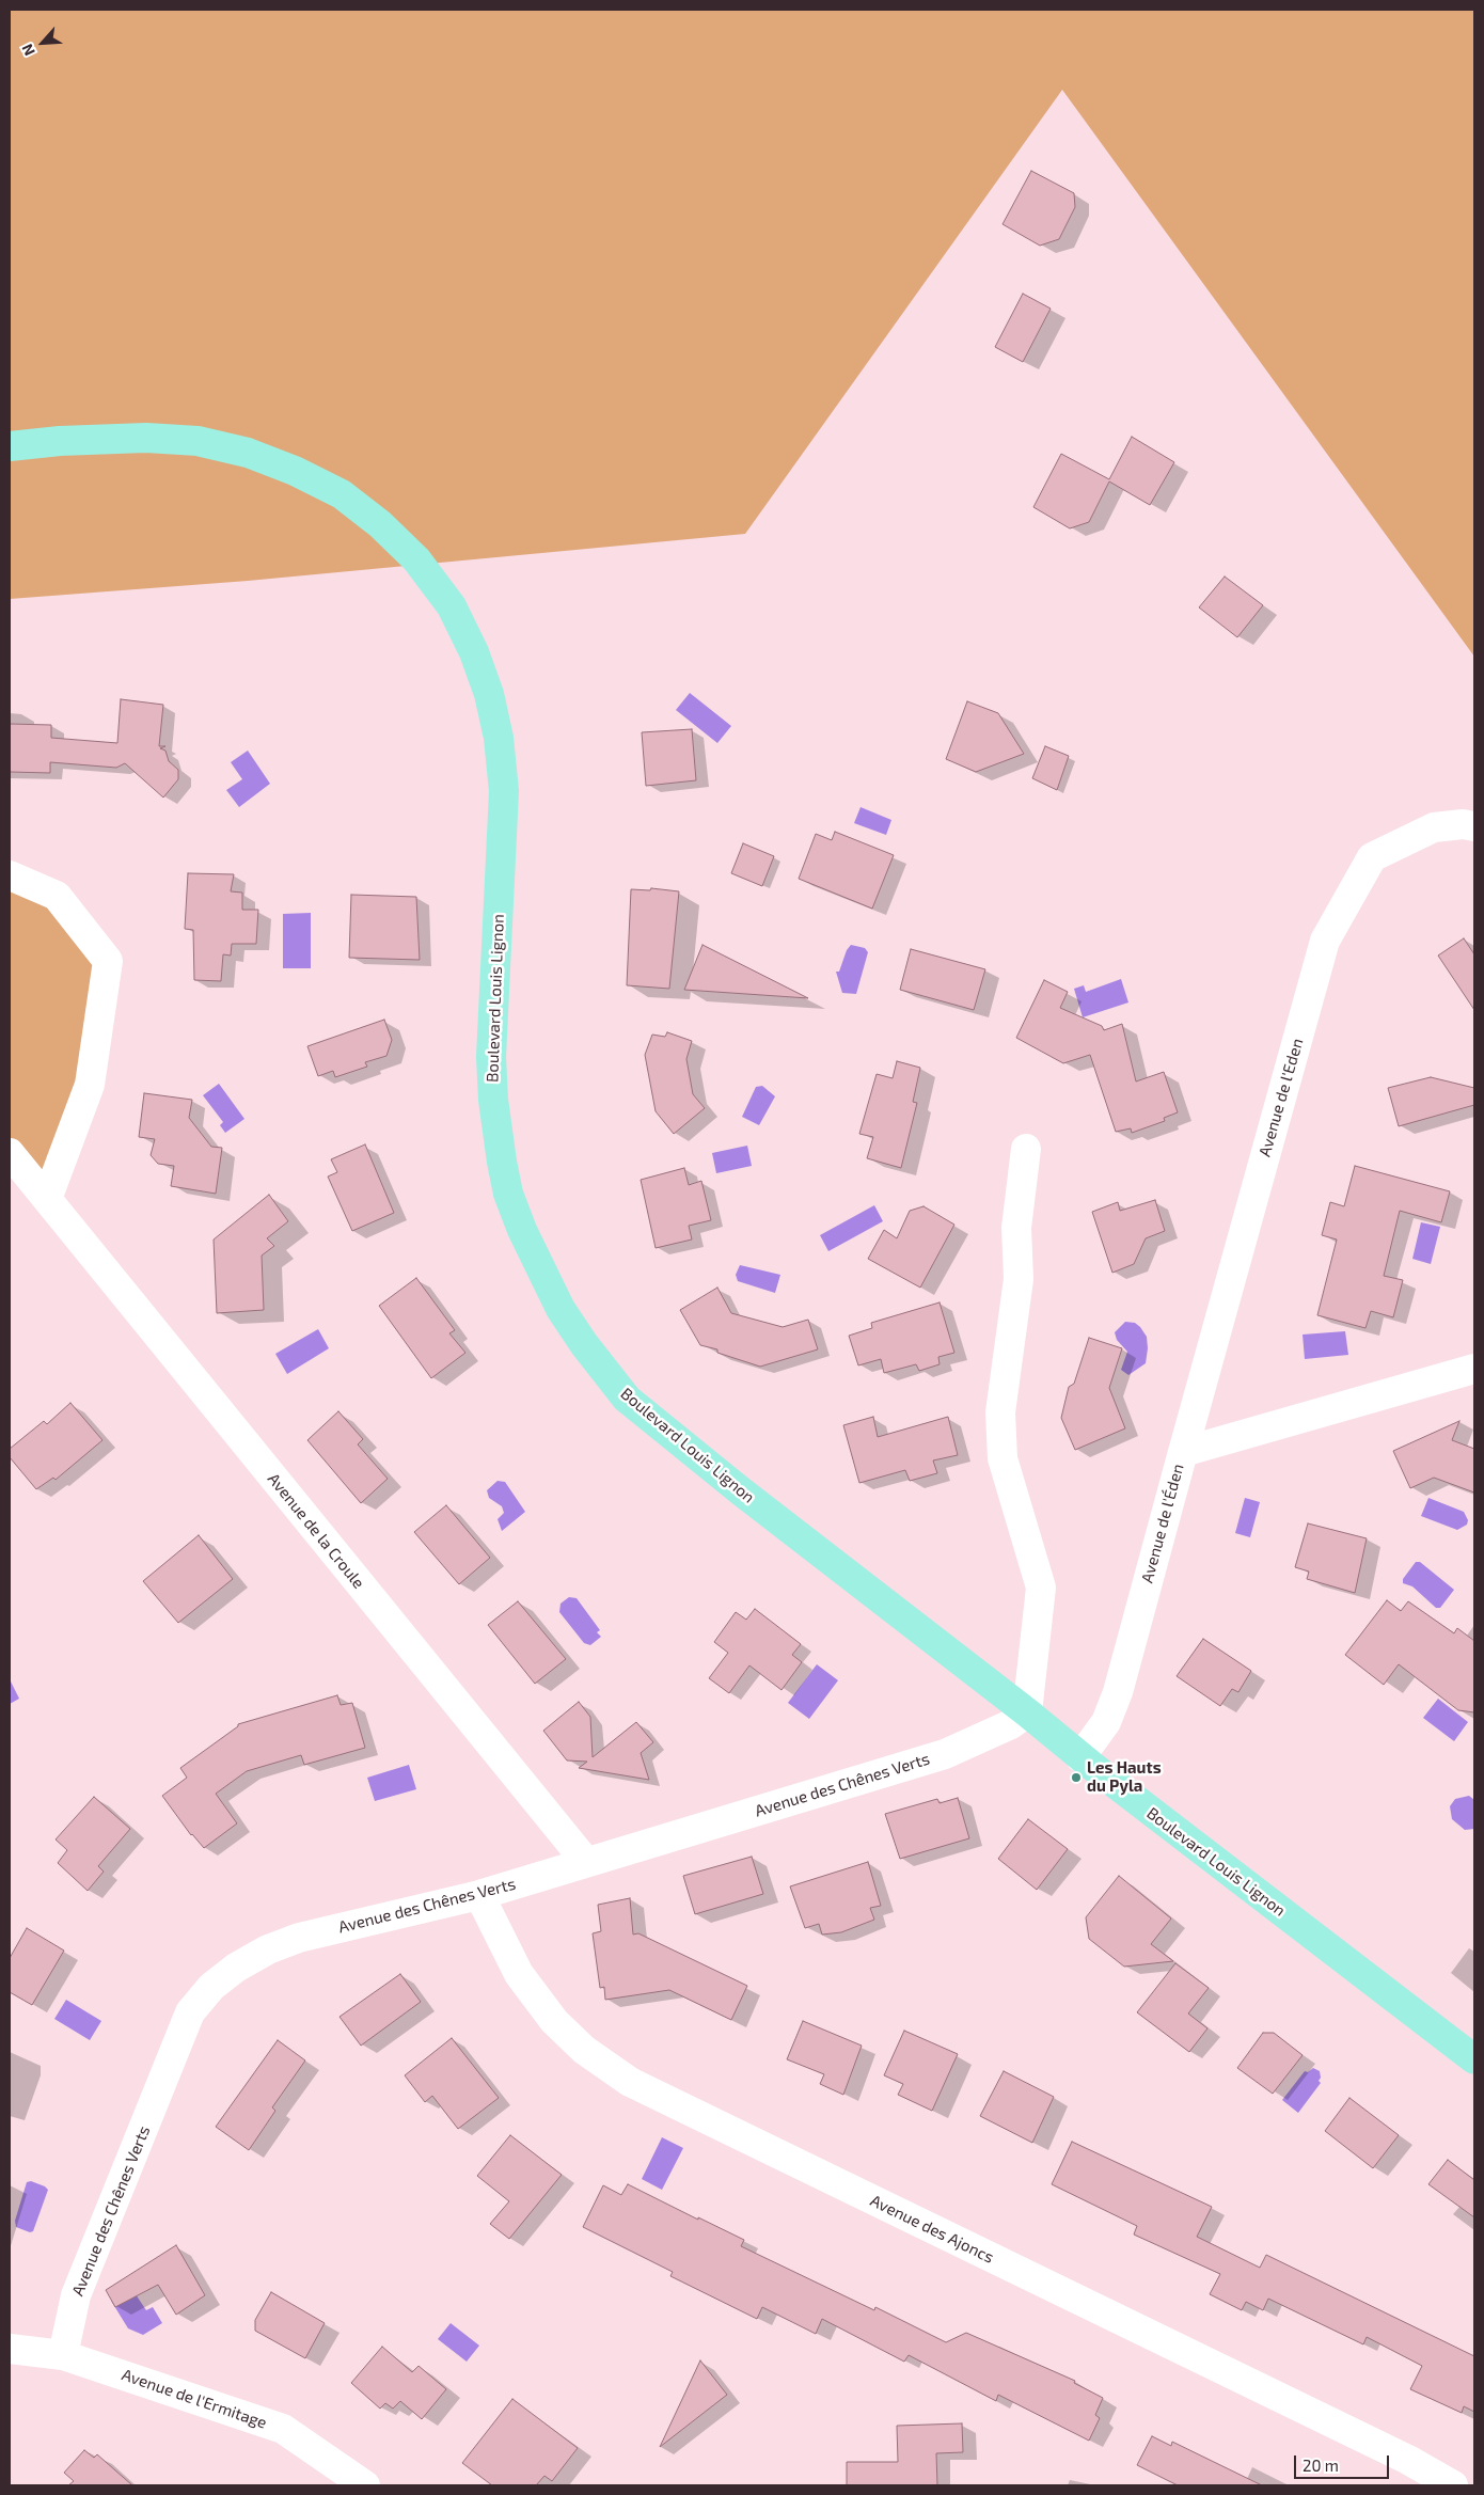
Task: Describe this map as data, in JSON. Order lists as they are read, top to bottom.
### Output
{
  "streets": {
    "main road": ["Boulevard Louis Lignon"],
    "street": [
      "Avenue de l'Eden",
      "Avenue de l'Éden",
      "Avenue de la Croule",
      "Avenue des Chênes Verts",
      "Avenue des Ajoncs",
      "Avenue de l'Ermitage"
    ]
  },
  "crossings": [
    ["Boulevard Louis Lignon", "Avenue de l'Éden"],
    ["Boulevard Louis Lignon", "Avenue des Chênes Verts"],
    ["Avenue de l'Eden", "Avenue de l'Éden"],
    ["Avenue de la Croule", "Avenue des Chênes Verts"],
    ["Avenue des Chênes Verts", "Avenue des Ajoncs"],
    ["Avenue des Chênes Verts", "Avenue de l'Ermitage"]
  ],
  "places": ["Les Hauts du Pyla"],
  "scale_bar": "20 m",
  "north": "bottom left"
}
